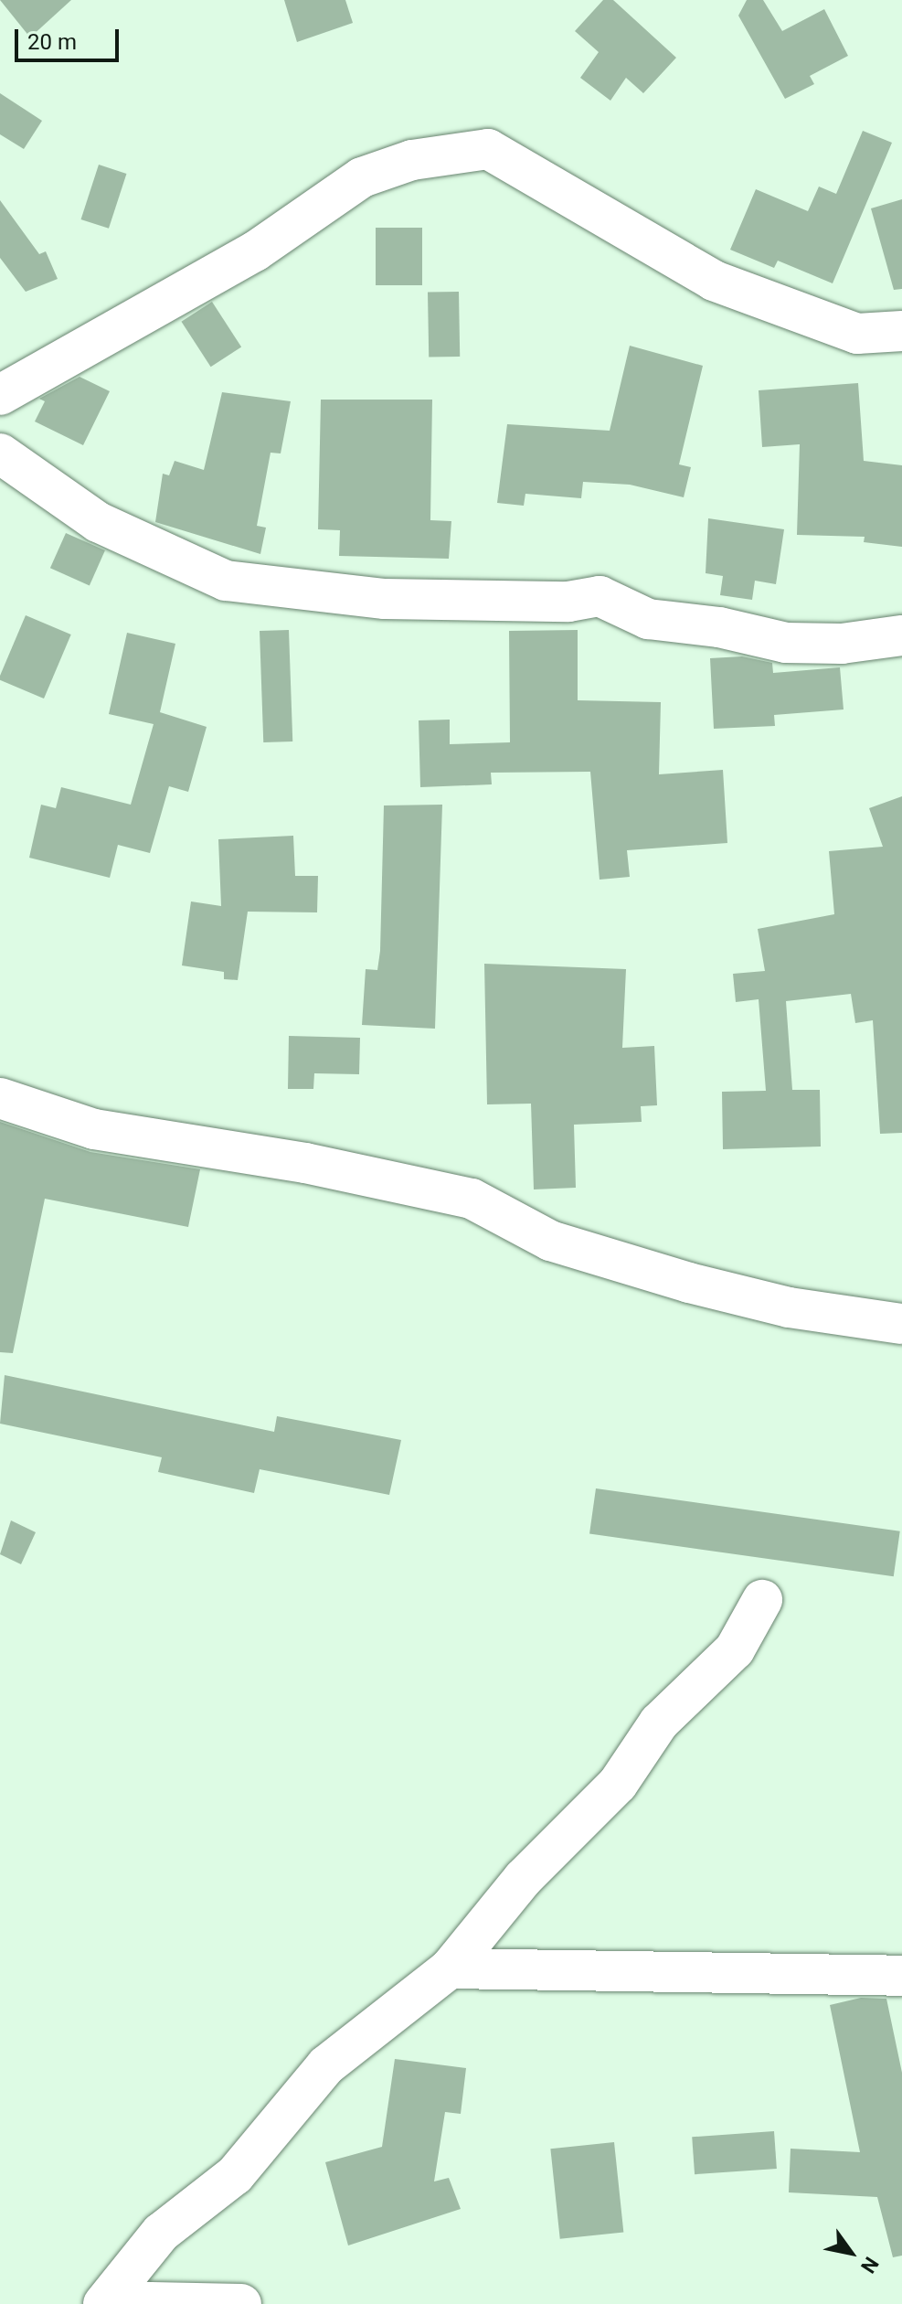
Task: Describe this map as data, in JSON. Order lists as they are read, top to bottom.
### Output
{
  "scale_bar": "20 m",
  "north": "bottom right"
}
